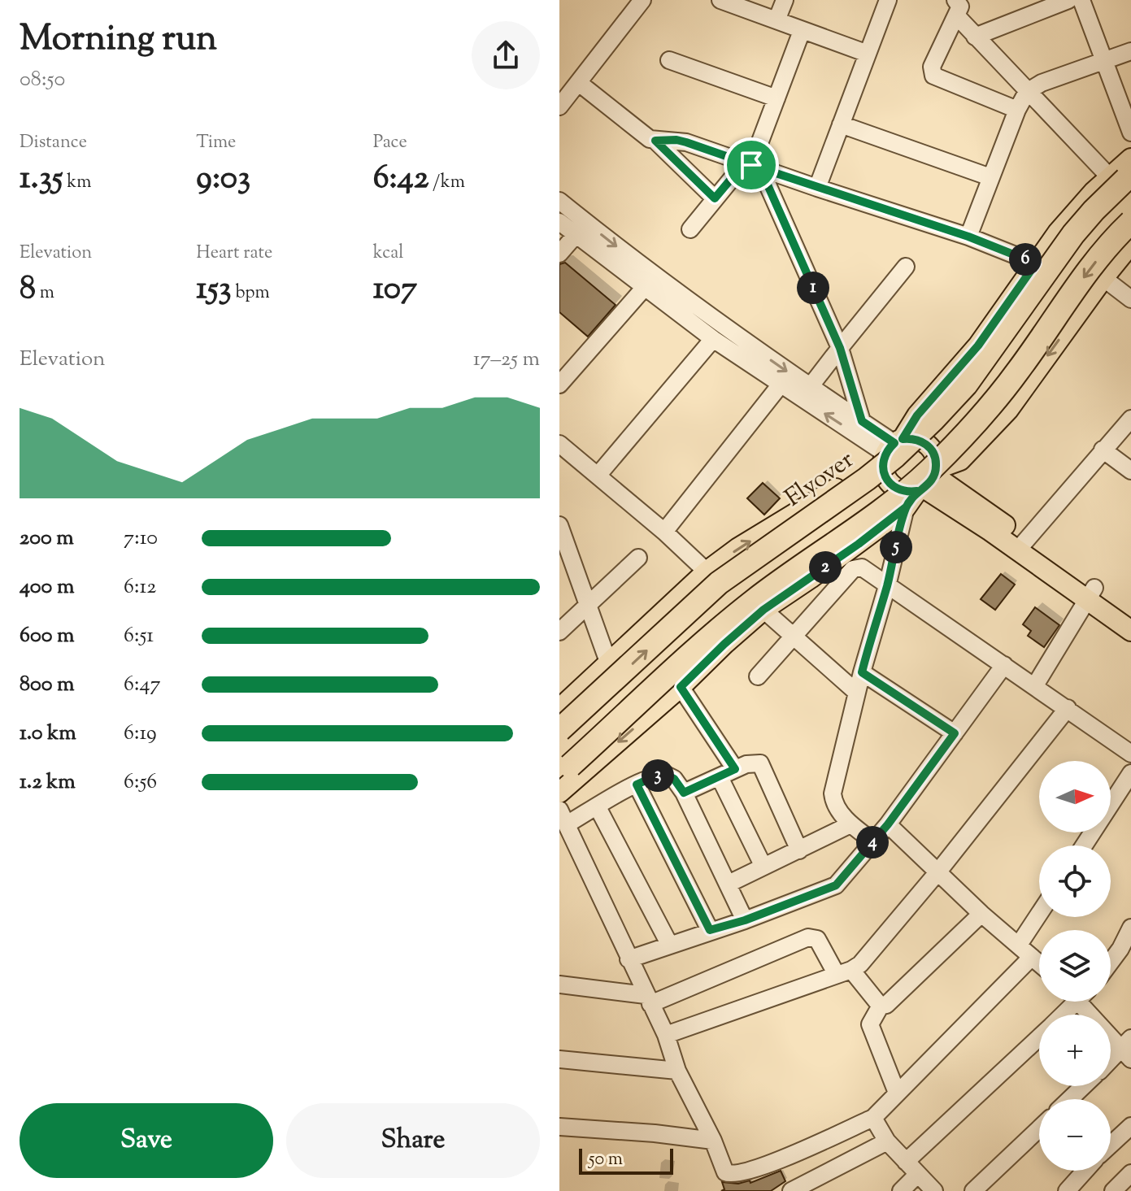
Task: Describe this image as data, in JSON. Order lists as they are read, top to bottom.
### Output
{
  "streets": {
    "highway": ["Flyover"]
  },
  "scale_bar": "50 m",
  "north": "right",
  "page": {
    "heading": ["Morning run", "08:50"],
    "stats": [
      ["Distance", "1.35 km"],
      ["Time", "9:03"],
      ["Pace", "6:42 /km"],
      ["Elevation", "8 m"],
      ["Heart rate", "153 bpm"],
      ["kcal", "107"]
    ],
    "pins": [
      "6",
      "1",
      "5",
      "2",
      "3",
      "4"
    ],
    "chart": ["Elevation", "17–25 m"],
    "list": [
      {
        "name": "200 m",
        "note": "7:10"
      },
      {
        "name": "400 m",
        "note": "6:12"
      },
      {
        "name": "600 m",
        "note": "6:51"
      },
      {
        "name": "800 m",
        "note": "6:47"
      },
      {
        "name": "1.0 km",
        "note": "6:19"
      },
      {
        "name": "1.2 km",
        "note": "6:56"
      }
    ],
    "map_buttons": ["+", "−"],
    "buttons": ["Save", "Share"],
    "scale": "50 m"
  }
}
